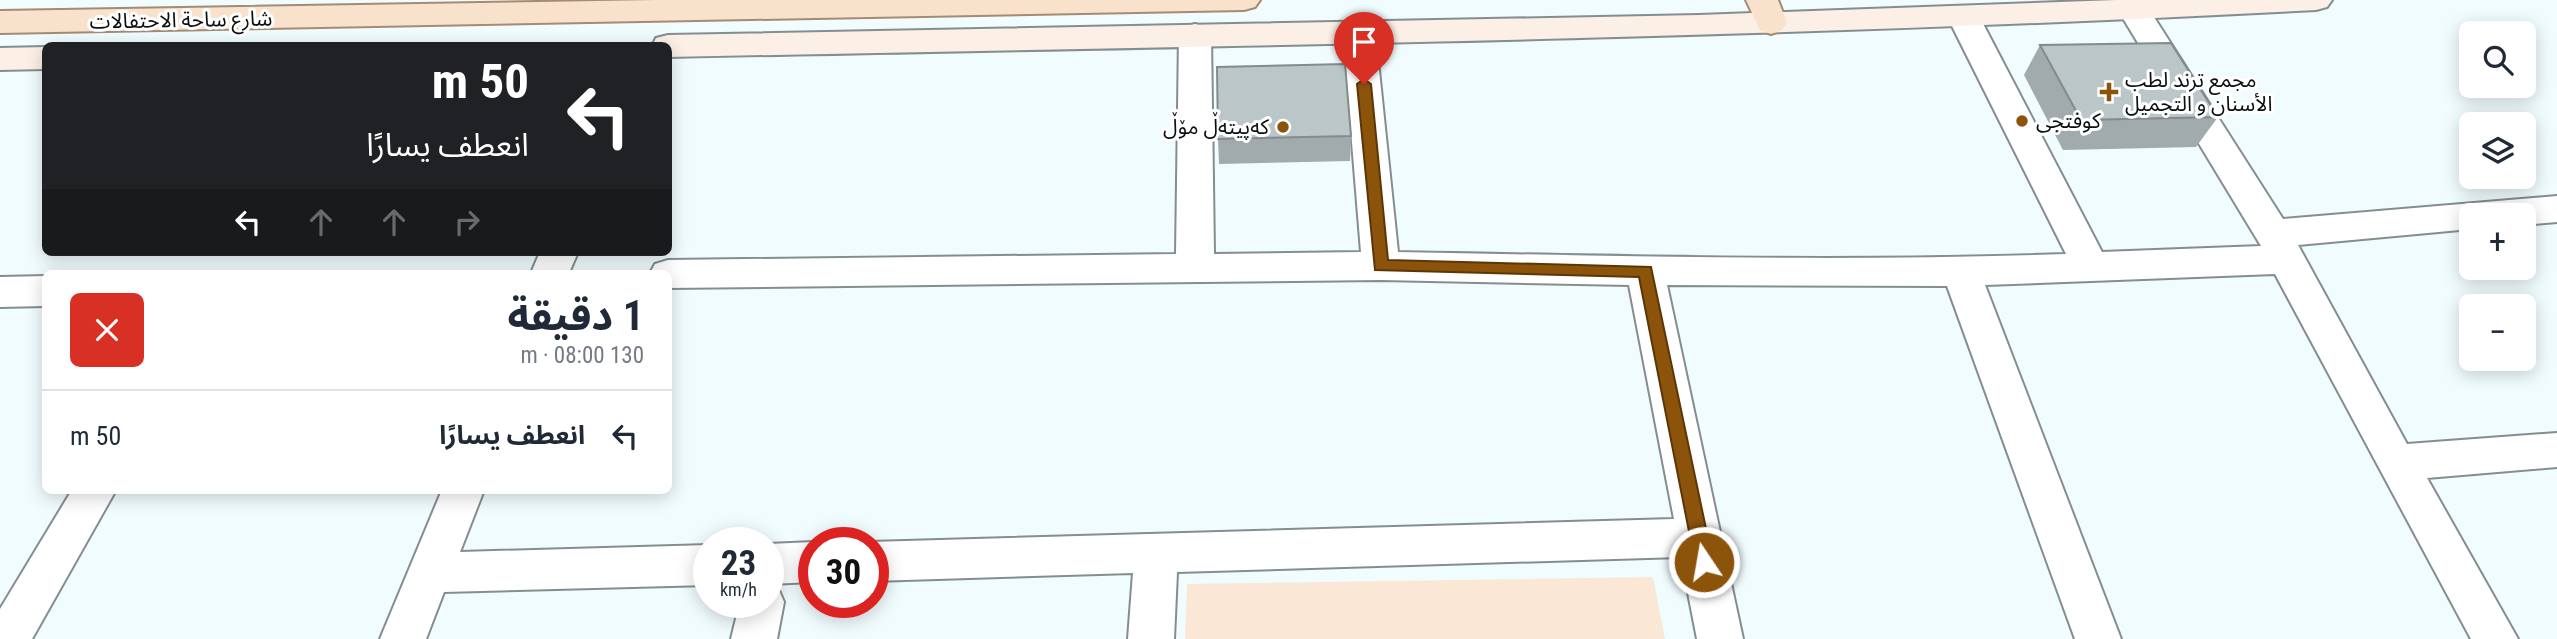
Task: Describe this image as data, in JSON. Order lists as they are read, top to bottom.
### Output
{
  "streets": {
    "main road": ["شارع ساحة الاحتفالات"]
  },
  "places": {
    "health": ["مجمع ترند لطب الأسنان و التجميل"],
    "other": ["كوفتجى", "کەپیتەڵ مۆڵ"]
  },
  "page": {
    "map_buttons": ["+", "−"],
    "turn": ["50 m", "انعطف يسارًا"],
    "heading": ["1 دقيقة", "130 m · 08:00"],
    "list": [
      {
        "name": "انعطف يسارًا",
        "value": "50 m"
      }
    ],
    "speed": "23 km/h",
    "limit": "30"
  }
}
